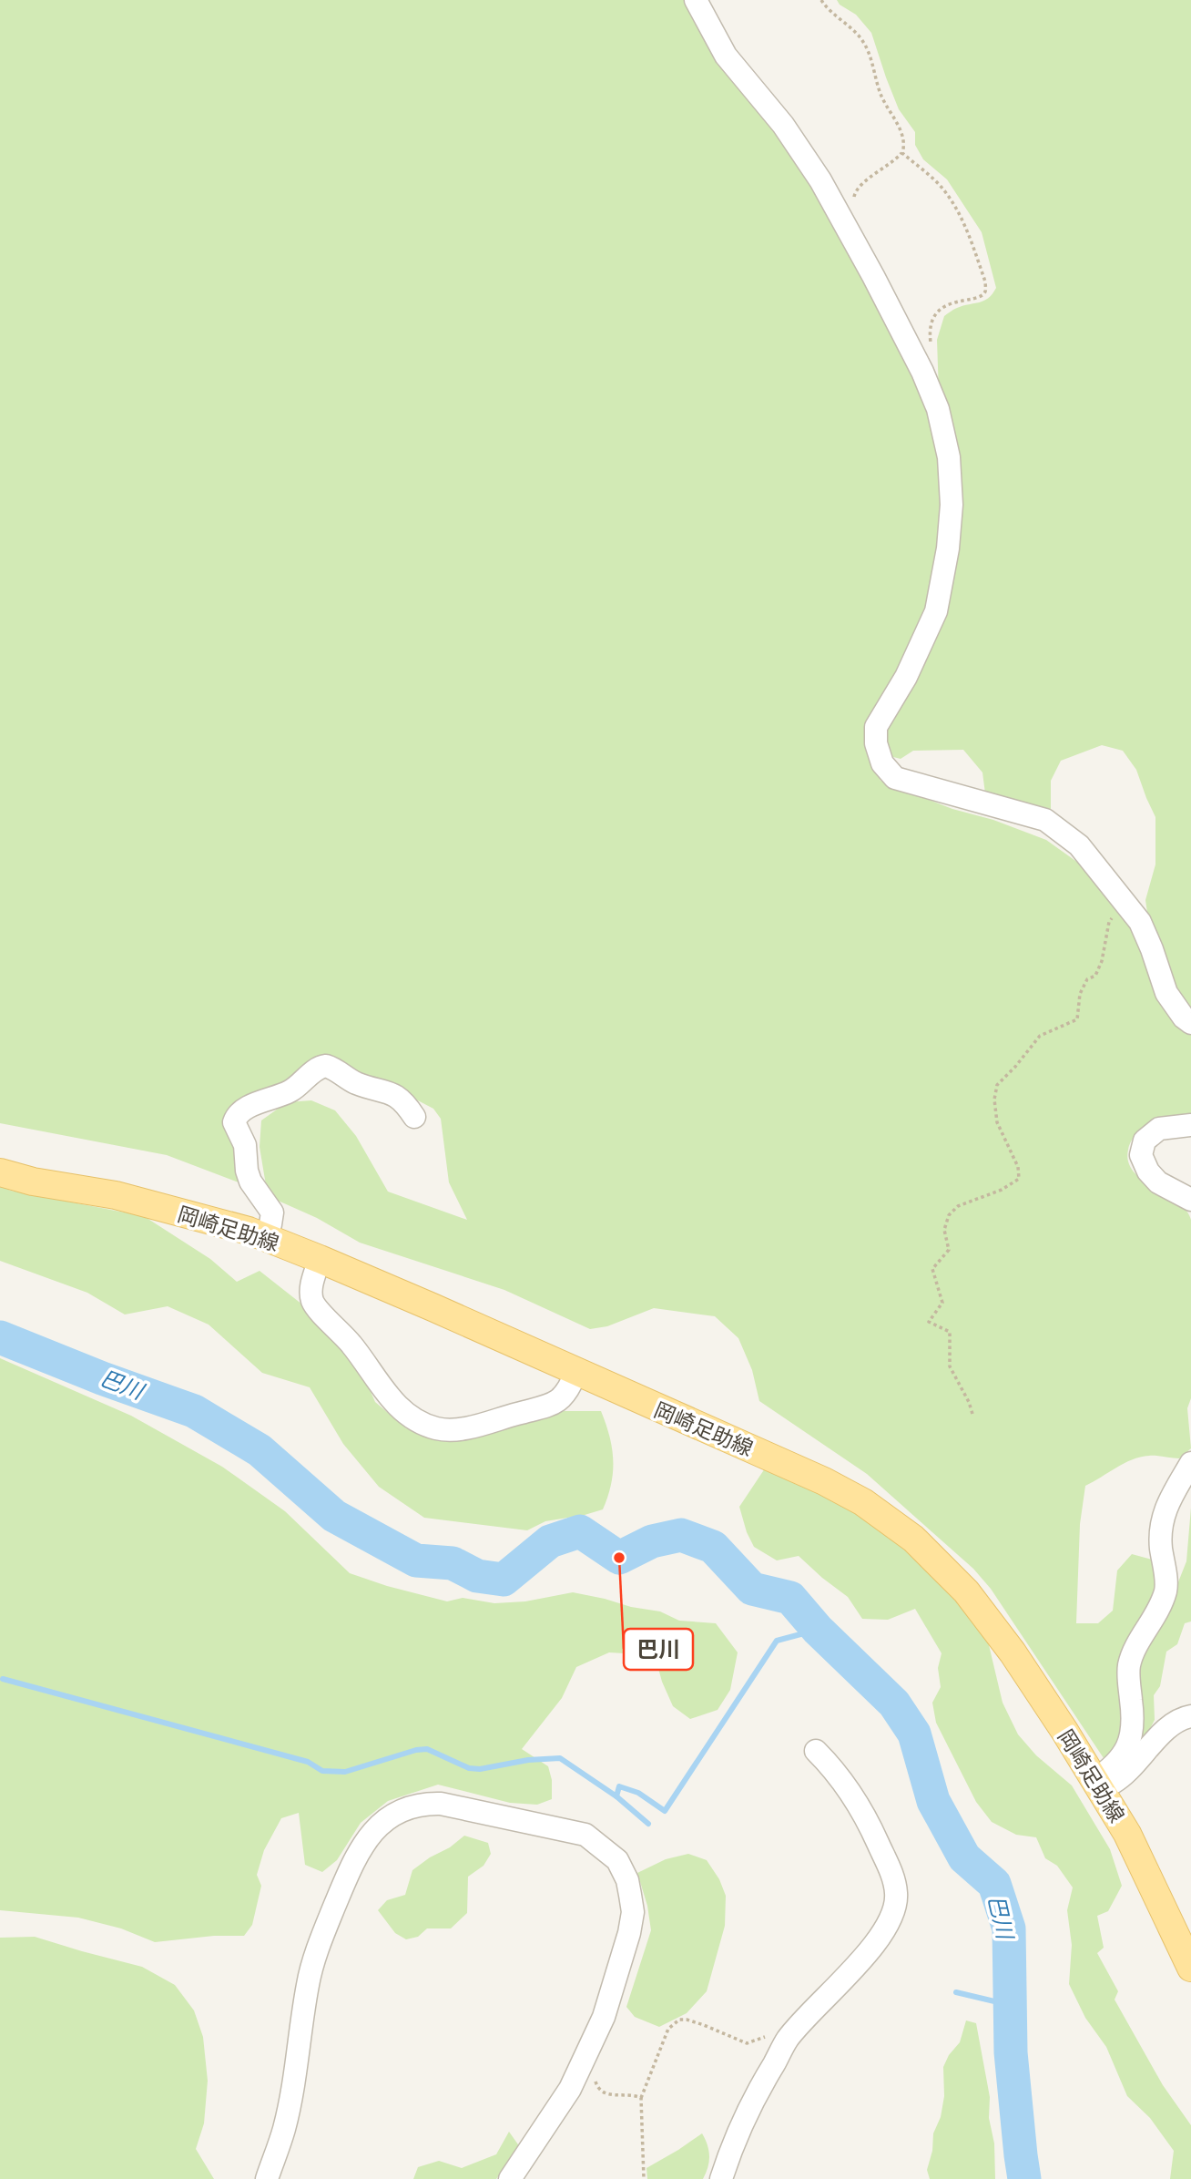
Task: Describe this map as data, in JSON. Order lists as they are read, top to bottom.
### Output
{
  "streets": {
    "main road": ["岡崎足助線"]
  },
  "water": ["巴川"],
  "places": ["巴川"]
}
